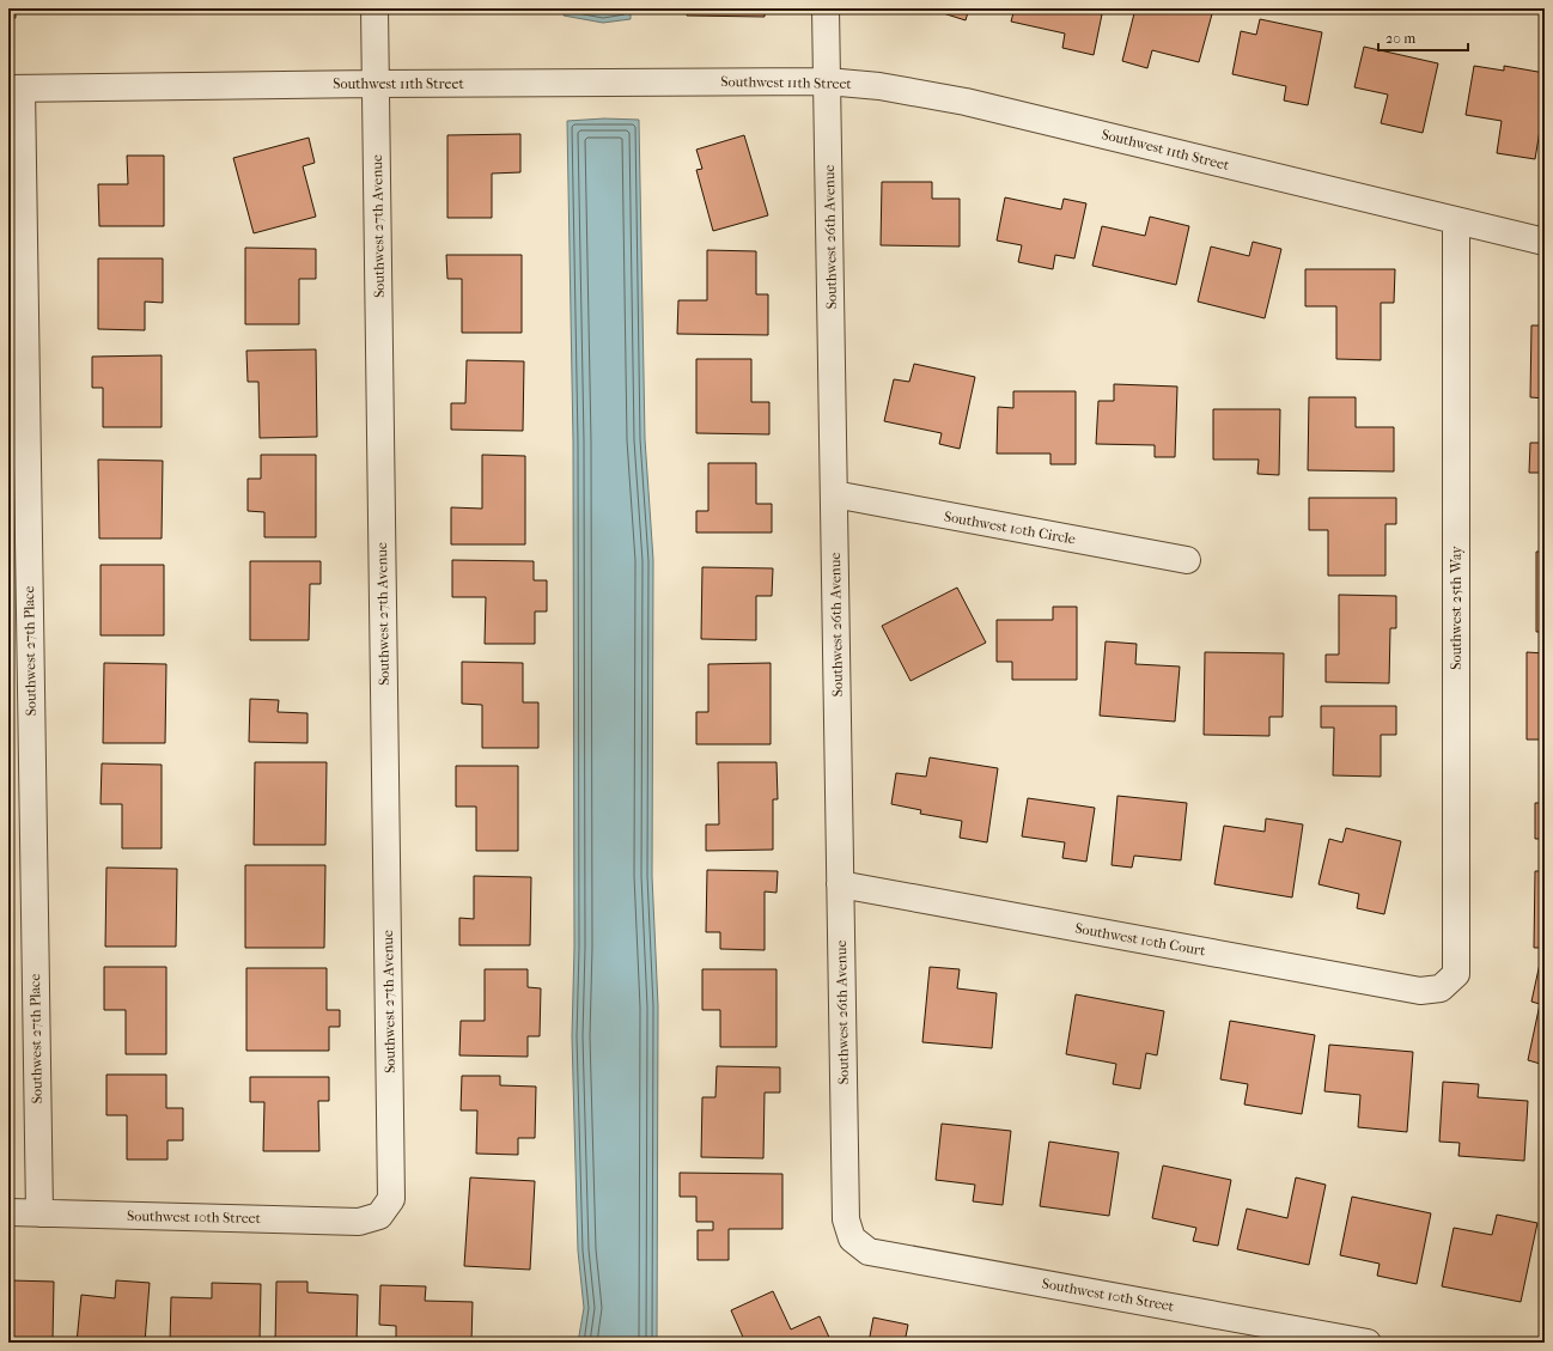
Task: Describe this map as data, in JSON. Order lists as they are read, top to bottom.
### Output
{
  "streets": {
    "street": [
      "Southwest 11th Street",
      "Southwest 27th Avenue",
      "Southwest 26th Avenue",
      "Southwest 10th Circle",
      "Southwest 25th Way",
      "Southwest 27th Place",
      "Southwest 10th Court",
      "Southwest 10th Street"
    ]
  },
  "crossings": [
    ["Southwest 11th Street", "Southwest 27th Avenue"],
    ["Southwest 11th Street", "Southwest 26th Avenue"],
    ["Southwest 11th Street", "Southwest 25th Way"],
    ["Southwest 11th Street", "Southwest 27th Place"],
    ["Southwest 27th Avenue", "Southwest 10th Street"],
    ["Southwest 26th Avenue", "Southwest 10th Circle"],
    ["Southwest 26th Avenue", "Southwest 10th Court"],
    ["Southwest 26th Avenue", "Southwest 10th Street"],
    ["Southwest 25th Way", "Southwest 10th Court"],
    ["Southwest 27th Place", "Southwest 10th Street"]
  ],
  "scale_bar": "20 m"
}
